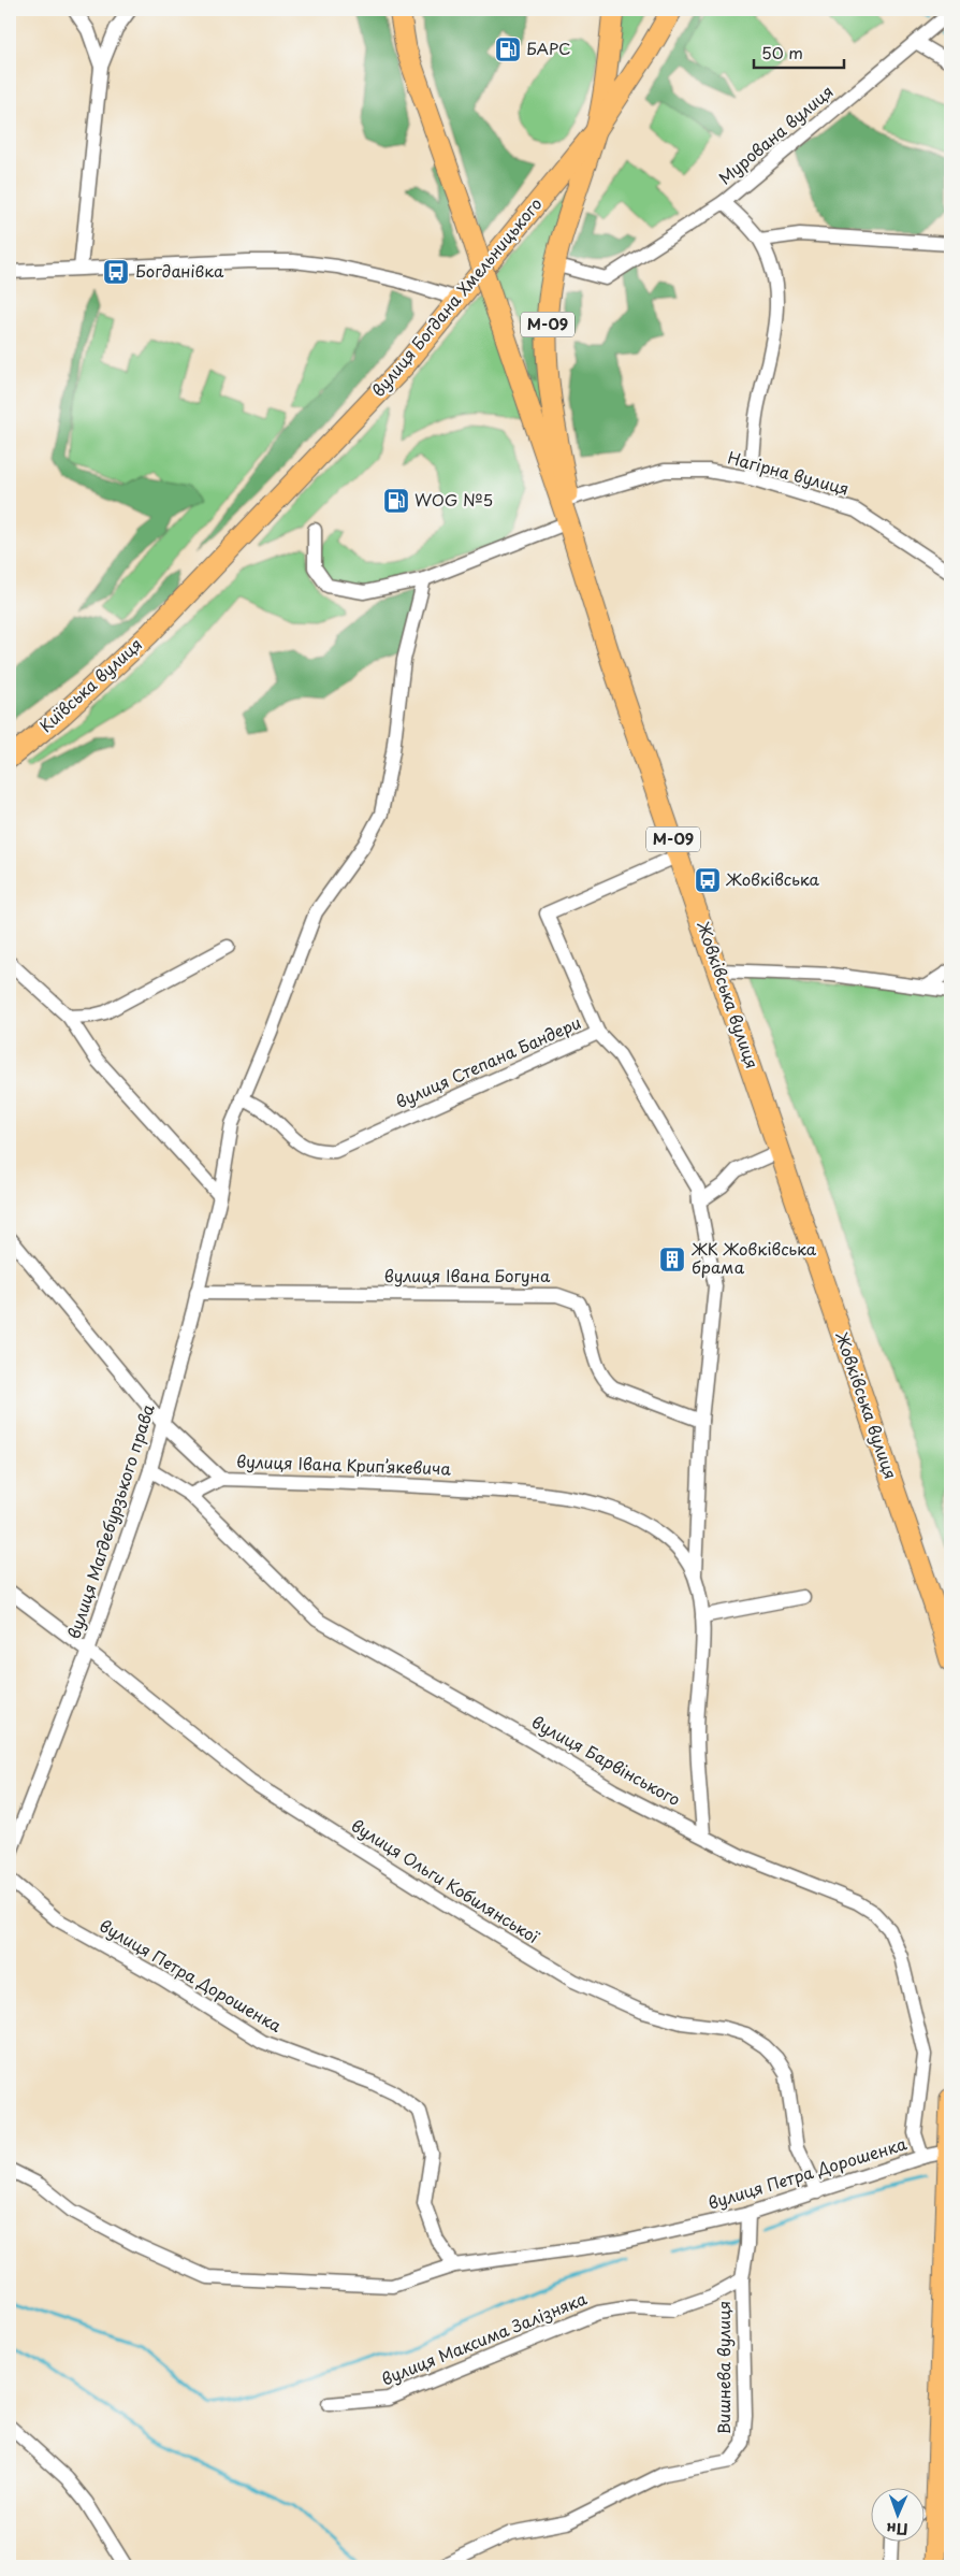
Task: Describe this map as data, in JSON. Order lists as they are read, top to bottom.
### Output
{
  "streets": {
    "highway": [
      "вулиця Богдана Хмельницького",
      "М-09",
      "Київська вулиця",
      "Жовківська вулиця"
    ],
    "street": [
      "Мурована вулиця",
      "Нагірна вулиця",
      "вулиця Степана Бандери",
      "вулиця Івана Богуна",
      "вулиця Івана Крипʼякевича",
      "вулиця Магдебурзького права",
      "вулиця Барвінського",
      "вулиця Ольги Кобилянської",
      "вулиця Петра Дорошенка",
      "вулиця Максима Залізняка",
      "Вишнева вулиця"
    ]
  },
  "crossings": [
    ["Мурована вулиця", "М-09"],
    ["Мурована вулиця", "Нагірна вулиця"],
    ["вулиця Богдана Хмельницького", "М-09"],
    ["вулиця Богдана Хмельницького", "Київська вулиця"],
    ["М-09", "Нагірна вулиця"],
    ["М-09", "Жовківська вулиця"],
    ["М-09", "вулиця Степана Бандери"],
    ["Жовківська вулиця", "вулиця Степана Бандери"],
    ["вулиця Степана Бандери", "вулиця Магдебурзького права"],
    ["вулиця Івана Богуна", "вулиця Івана Крипʼякевича"],
    ["вулиця Івана Богуна", "вулиця Магдебурзького права"],
    ["вулиця Івана Крипʼякевича", "вулиця Магдебурзького права"],
    ["вулиця Івана Крипʼякевича", "вулиця Барвінського"],
    ["вулиця Магдебурзького права", "вулиця Барвінського"],
    ["вулиця Магдебурзького права", "вулиця Ольги Кобилянської"],
    ["вулиця Барвінського", "вулиця Петра Дорошенка"],
    ["вулиця Ольги Кобилянської", "вулиця Петра Дорошенка"],
    ["вулиця Петра Дорошенка", "Вишнева вулиця"],
    ["вулиця Максима Залізняка", "Вишнева вулиця"]
  ],
  "places": {
    "fuel station": ["БАРС", "WOG №5"],
    "bus stop": ["Богданівка", "Жовківська"],
    "building": ["ЖК Жовківська брама"]
  },
  "scale_bar": "50 m",
  "north": "bottom"
}
